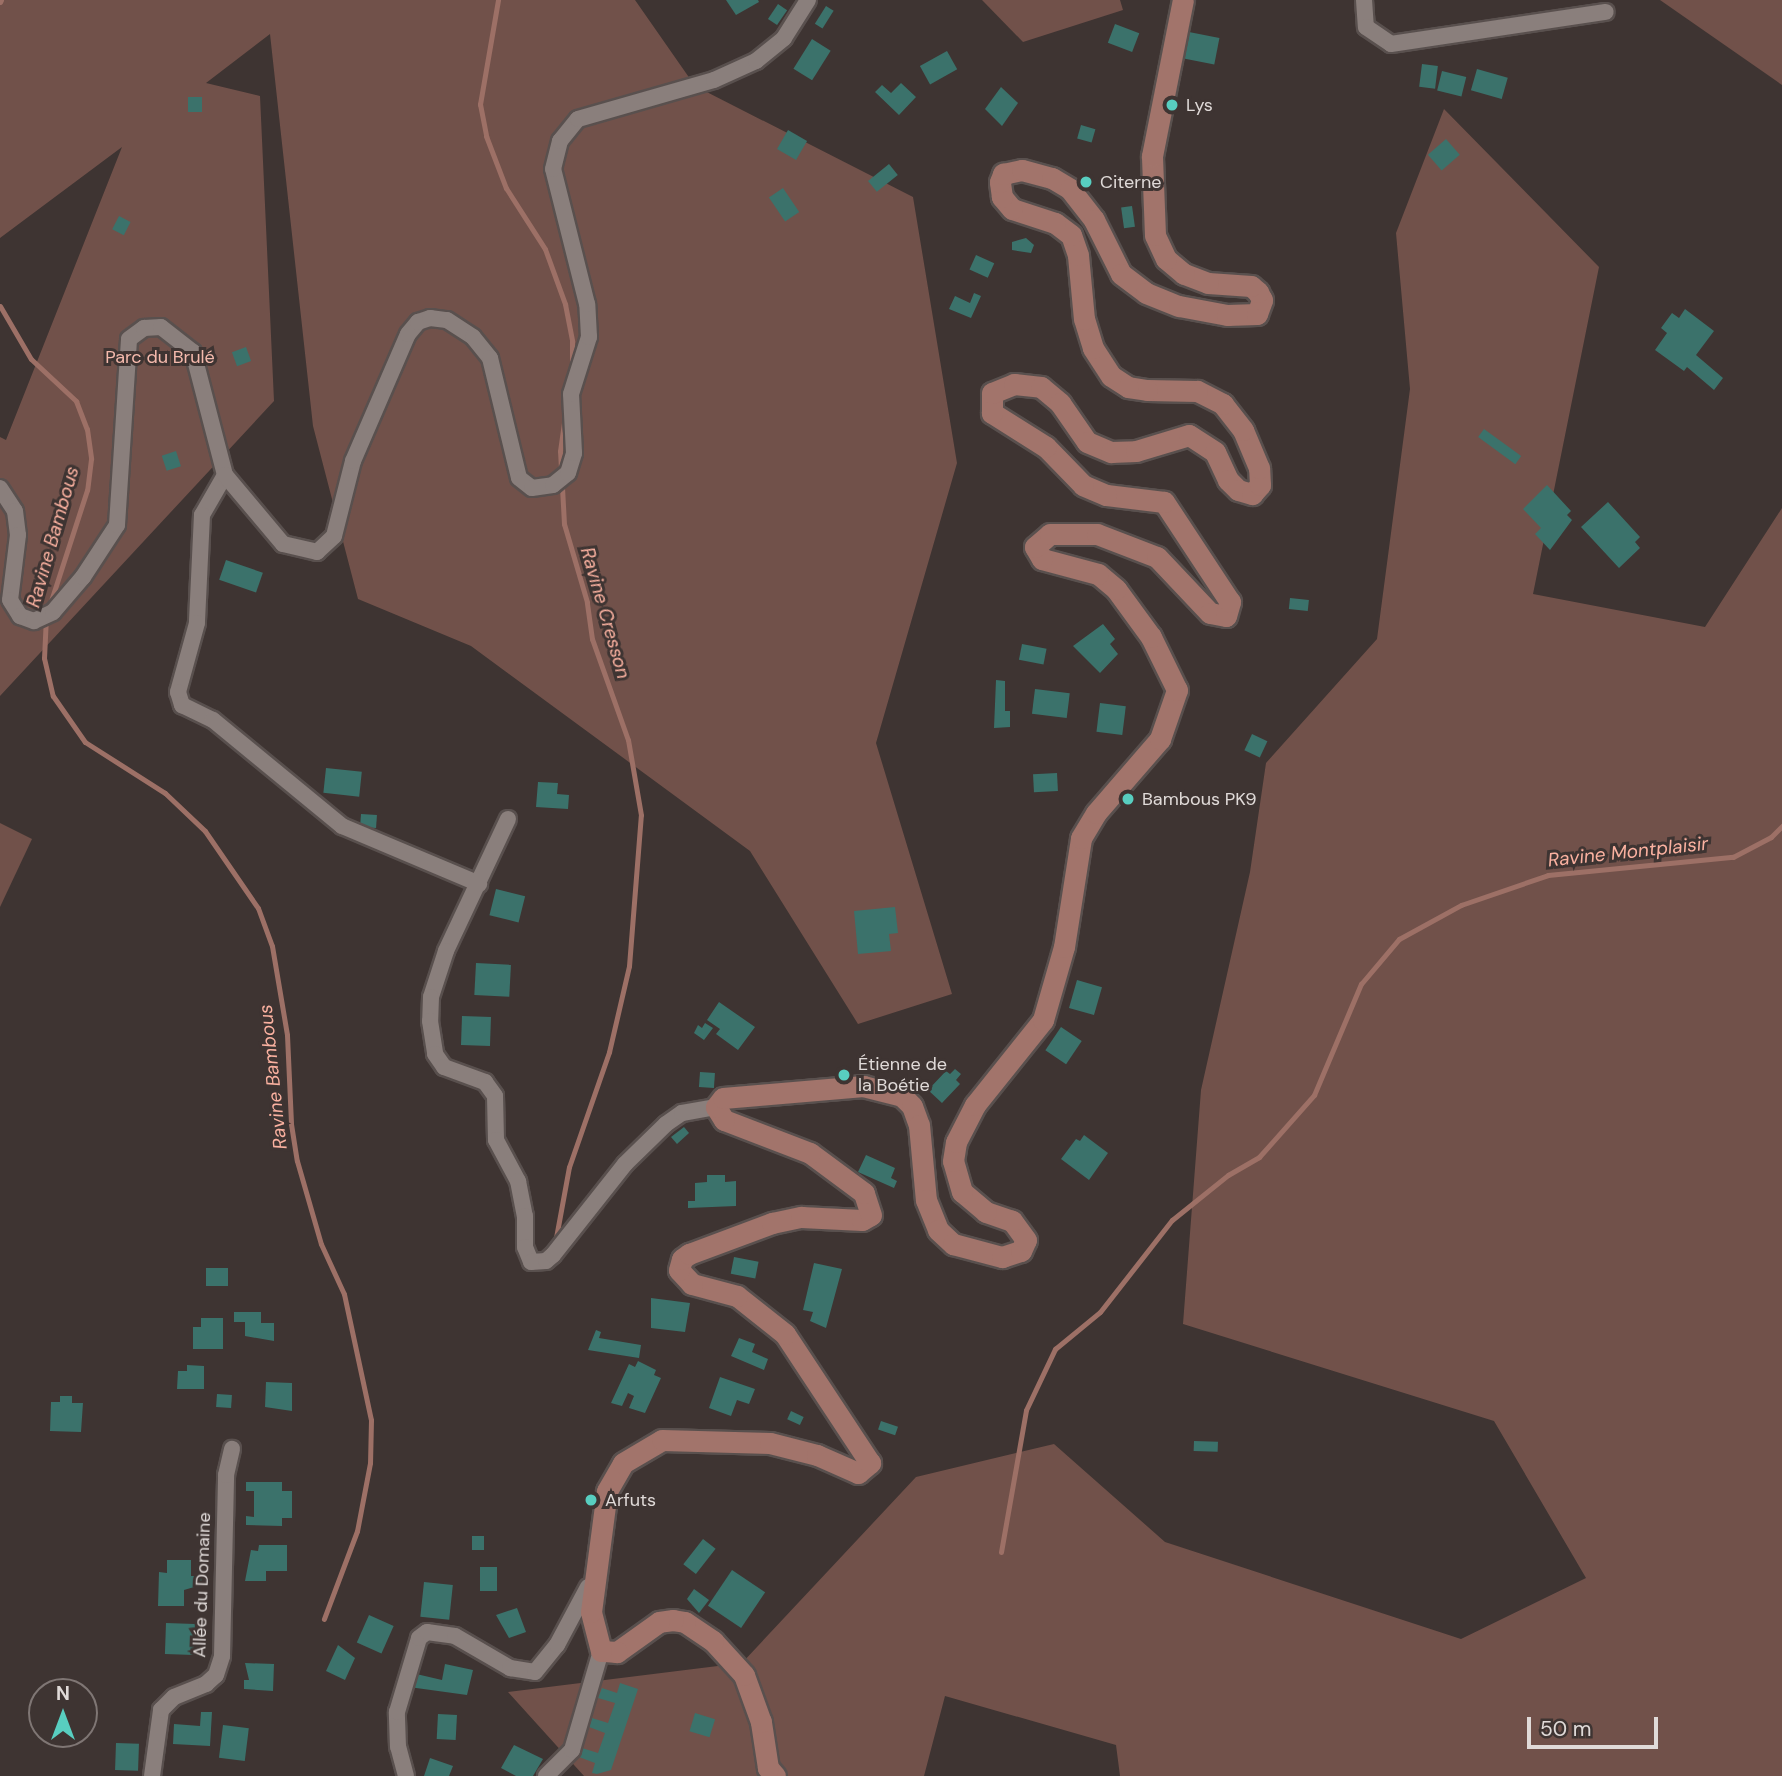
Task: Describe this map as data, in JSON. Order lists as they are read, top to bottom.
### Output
{
  "streets": {
    "street": ["Allée du Domaine"]
  },
  "water": ["Ravine Bambous", "Ravine Cresson", "Ravine Montplaisir"],
  "parks": ["Parc du Brulé"],
  "places": [
    "Lys",
    "Citerne",
    "Bambous PK9",
    "Étienne de la Boétie",
    "Arfuts"
  ],
  "scale_bar": "50 m",
  "north": "top"
}
